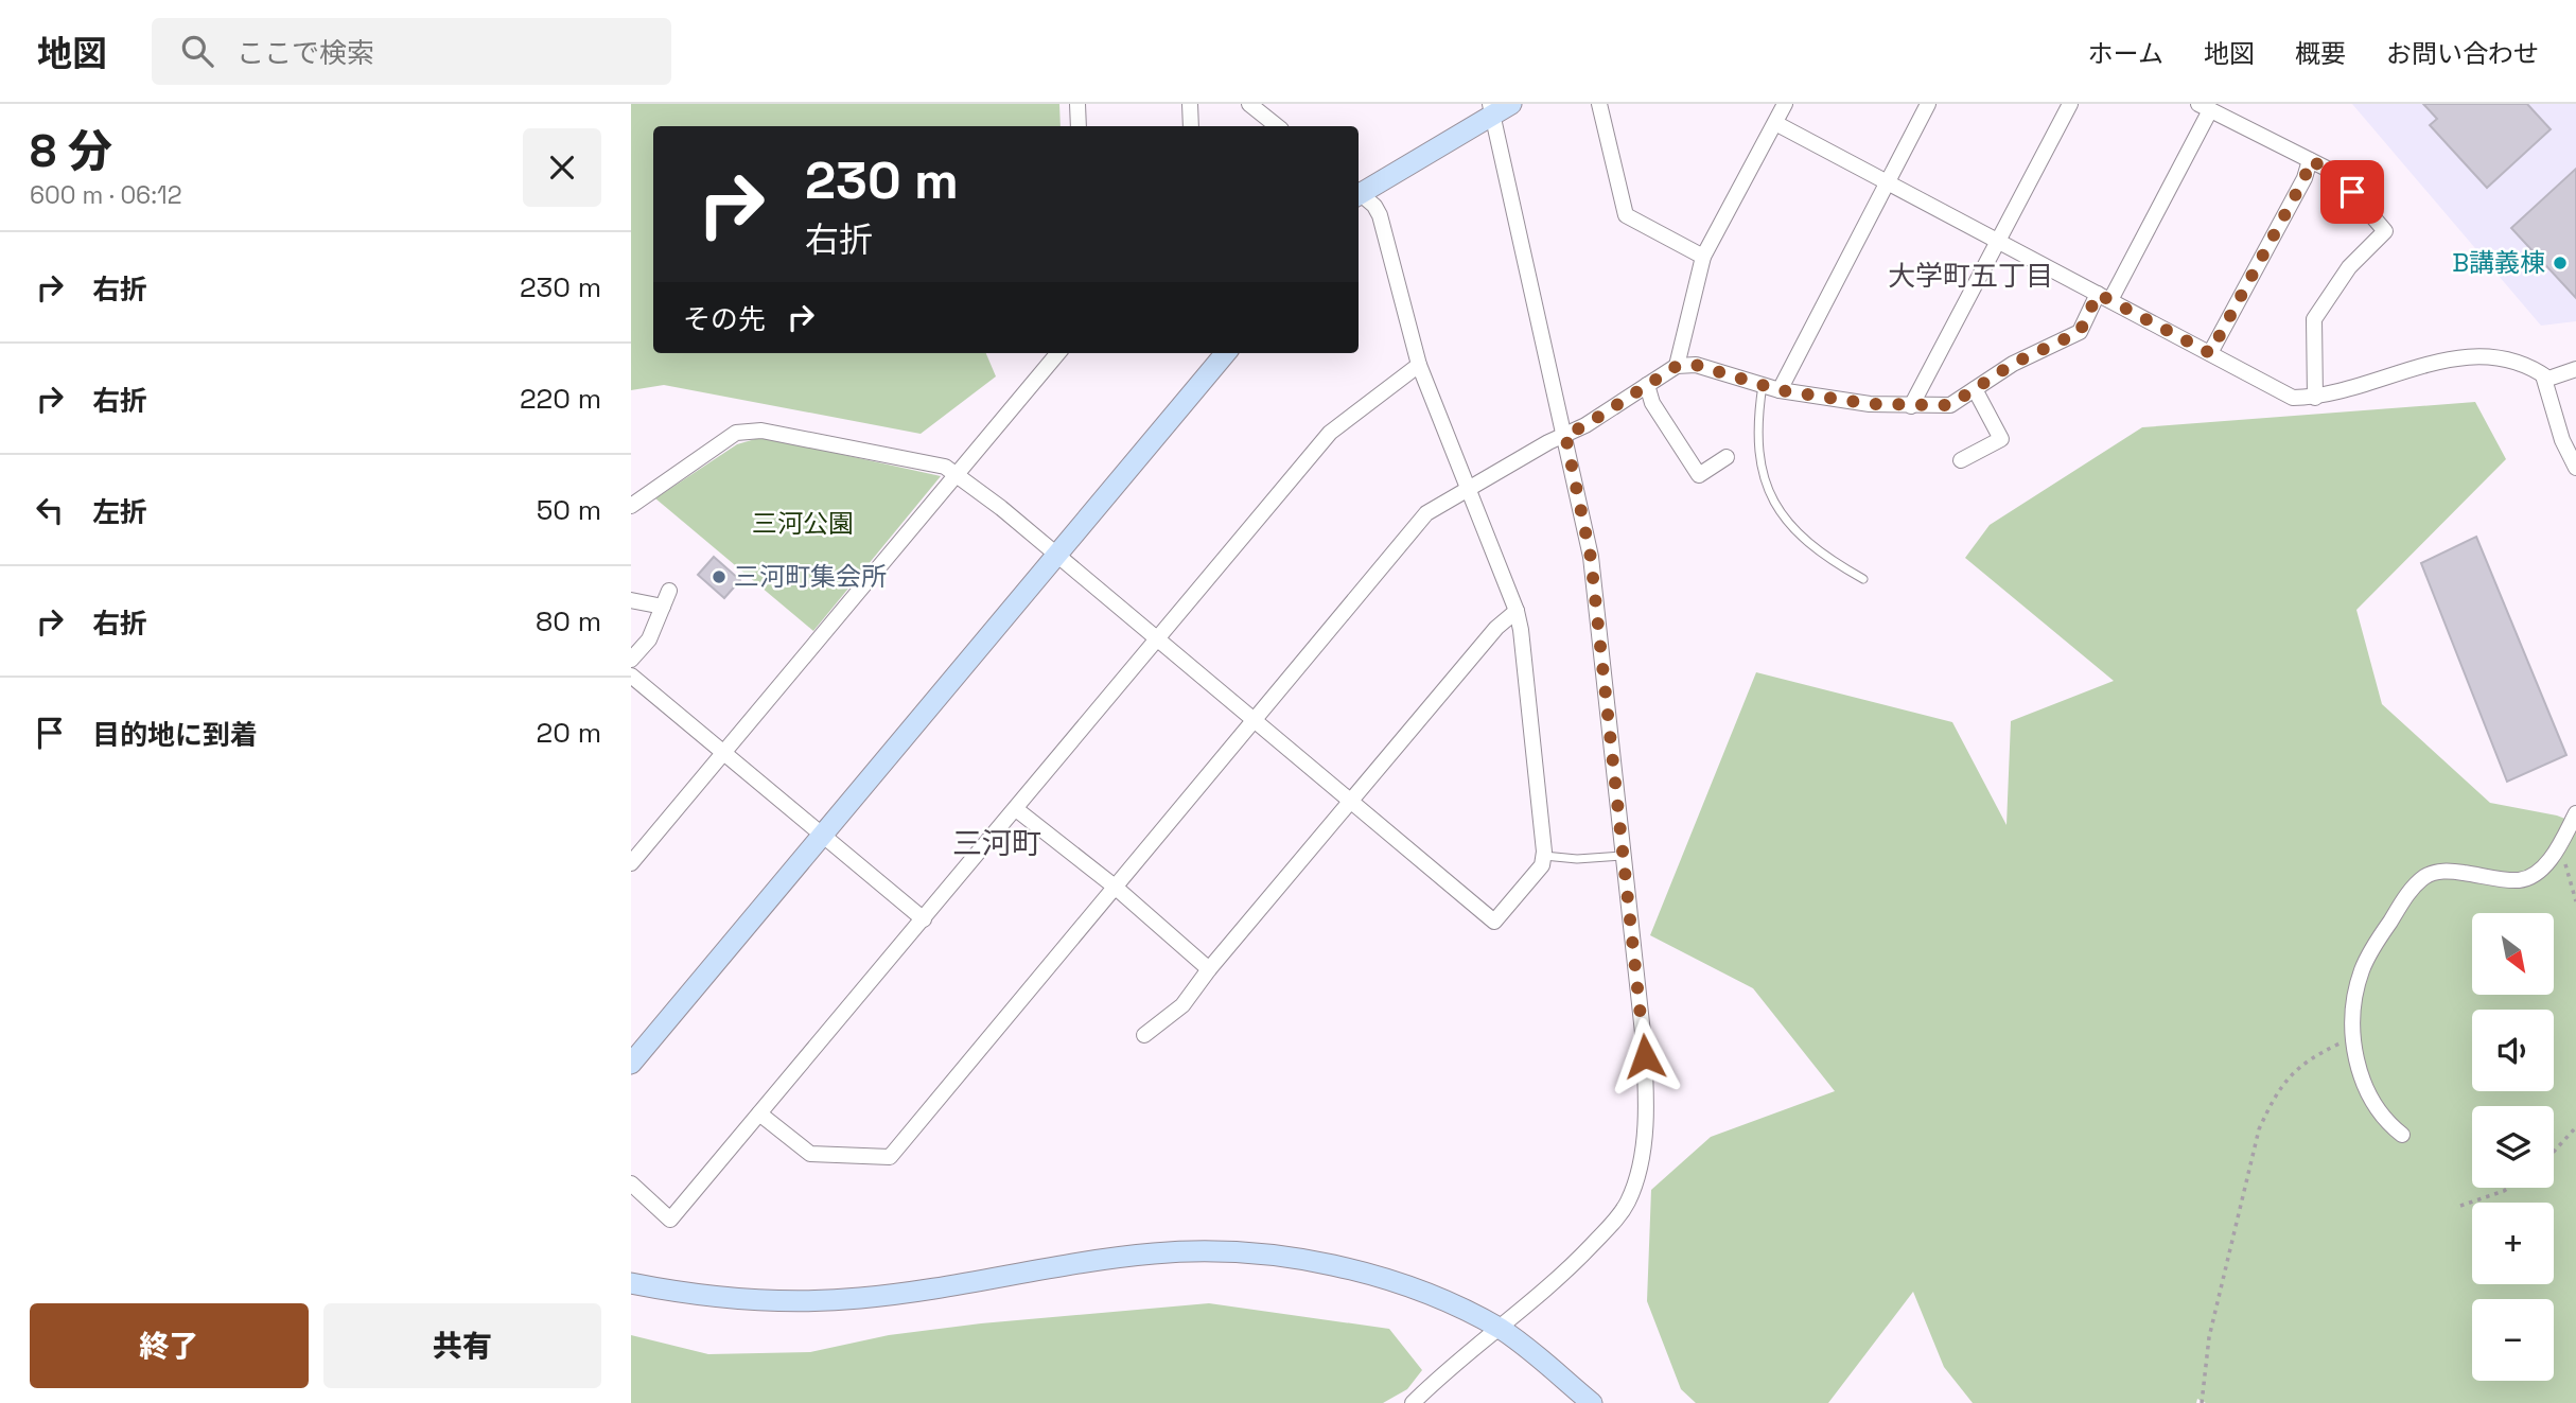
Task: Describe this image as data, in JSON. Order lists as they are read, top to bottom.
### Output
{
  "districts": ["大学町五丁目", "三河町"],
  "parks": ["三河公園"],
  "places": ["B講義棟", "三河町集会所"],
  "north": "bottom right",
  "page": {
    "header": "地図",
    "search": "ここで検索",
    "nav": [
      "ホーム",
      "地図",
      "概要",
      "お問い合わせ"
    ],
    "heading": ["8 分", "600 m · 06:12"],
    "turn": ["230 m", "右折"],
    "list": [
      {
        "name": "右折",
        "value": "230 m"
      },
      {
        "name": "右折",
        "value": "220 m"
      },
      {
        "name": "左折",
        "value": "50 m"
      },
      {
        "name": "右折",
        "value": "80 m"
      },
      {
        "name": "目的地に到着",
        "value": "20 m"
      }
    ],
    "then": "その先",
    "map_buttons": ["+", "−"],
    "buttons": ["終了", "共有"]
  }
}
